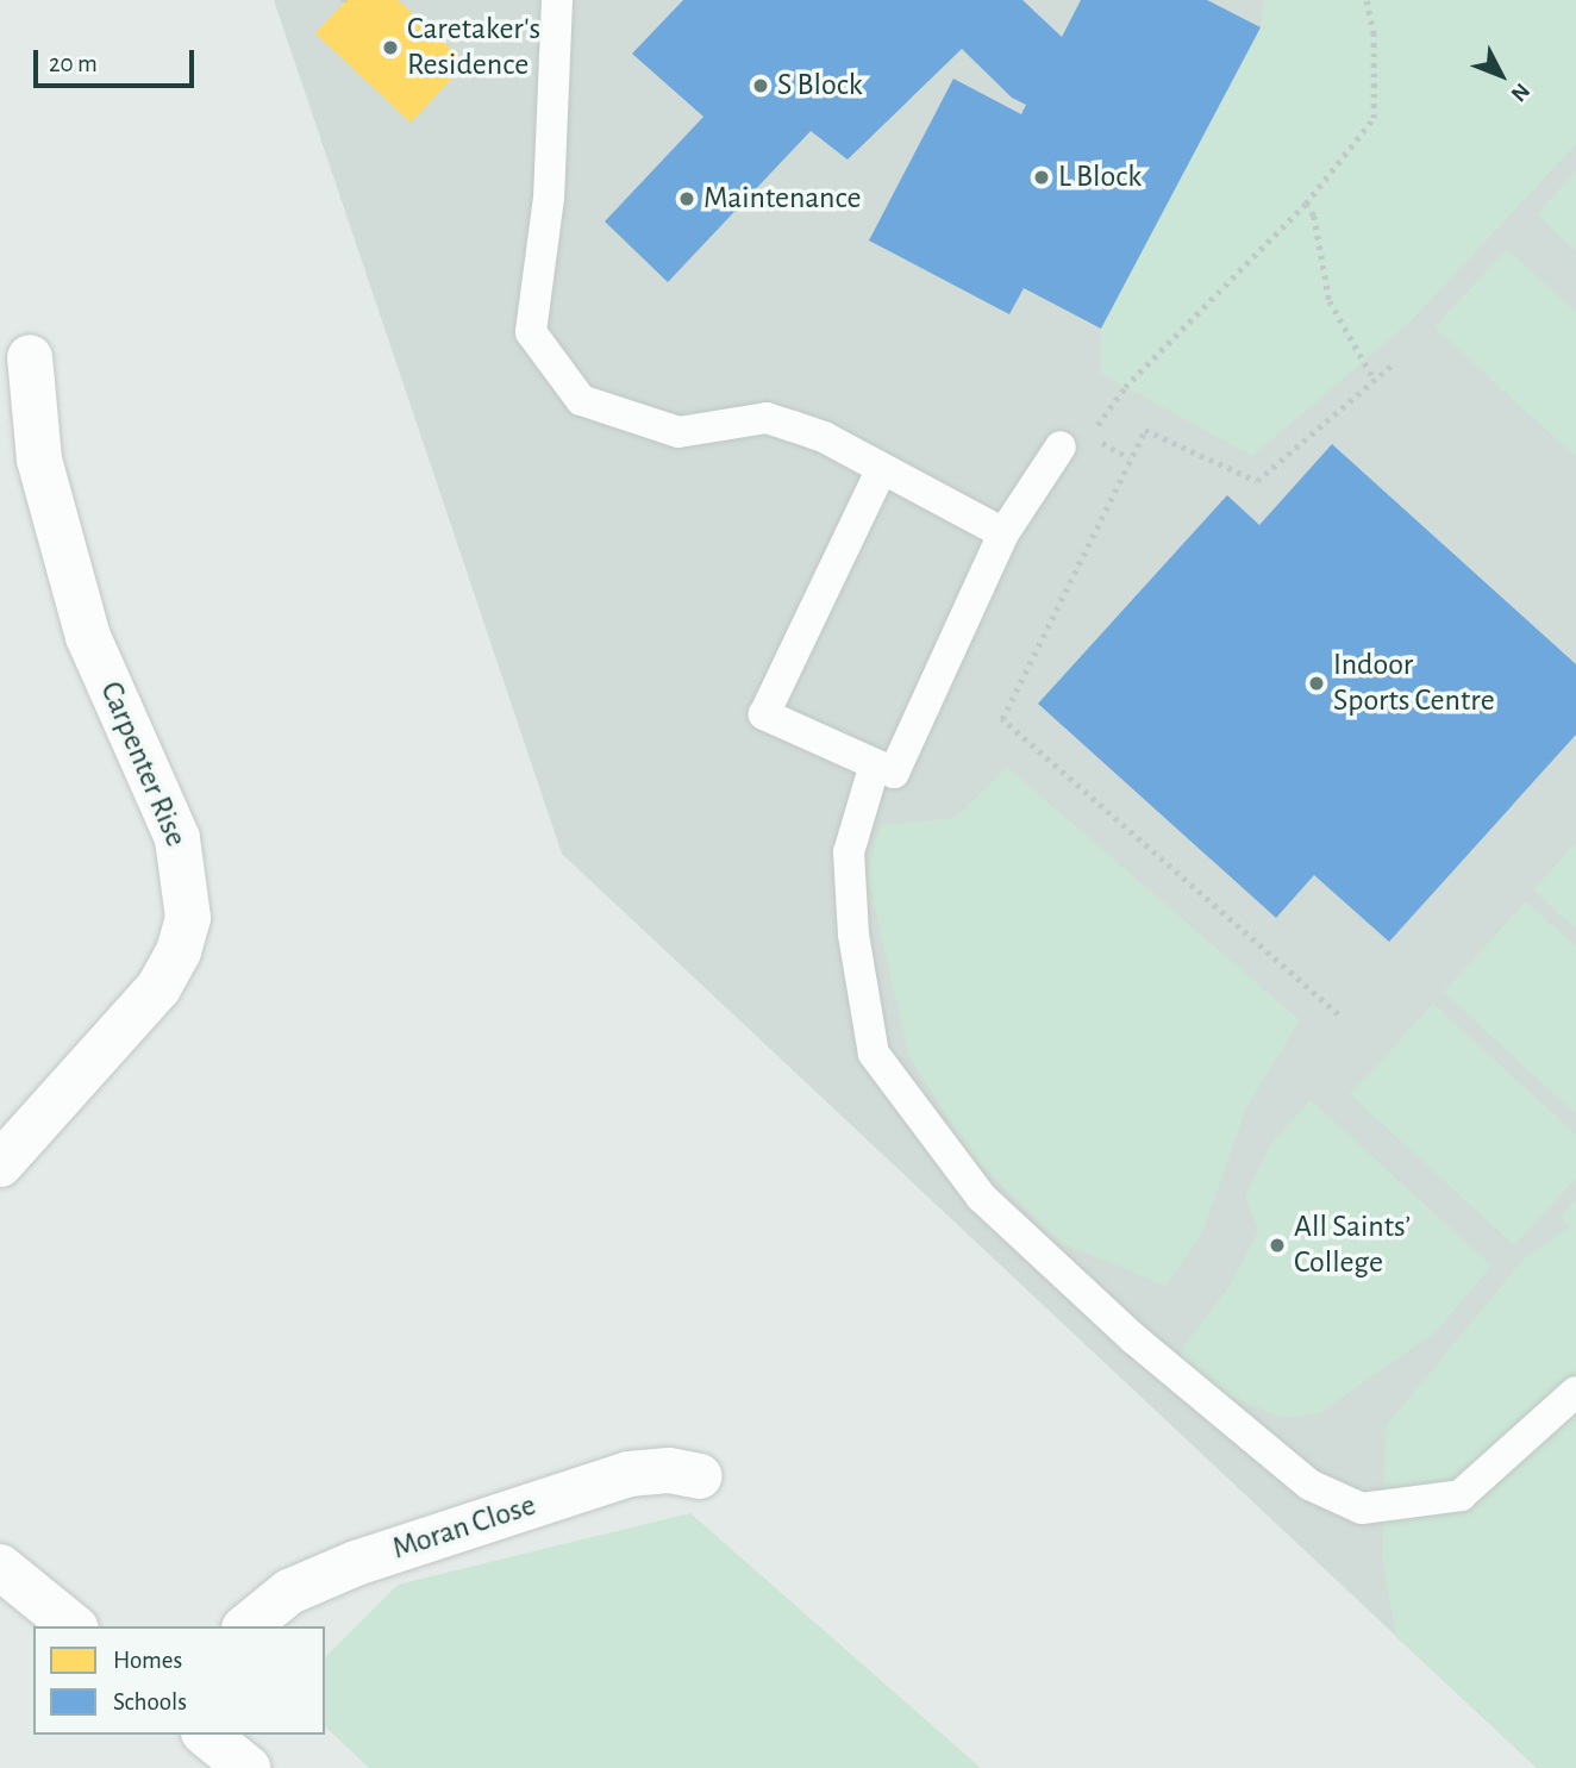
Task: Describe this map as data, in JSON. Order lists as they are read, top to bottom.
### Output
{
  "streets": {
    "street": ["Carpenter Rise", "Moran Close"]
  },
  "places": [
    "Caretaker's Residence",
    "S Block",
    "L Block",
    "Maintenance",
    "Indoor Sports Centre",
    "All Saints’ College"
  ],
  "legend": ["Homes", "Schools"],
  "scale_bar": "20 m",
  "north": "bottom right"
}
